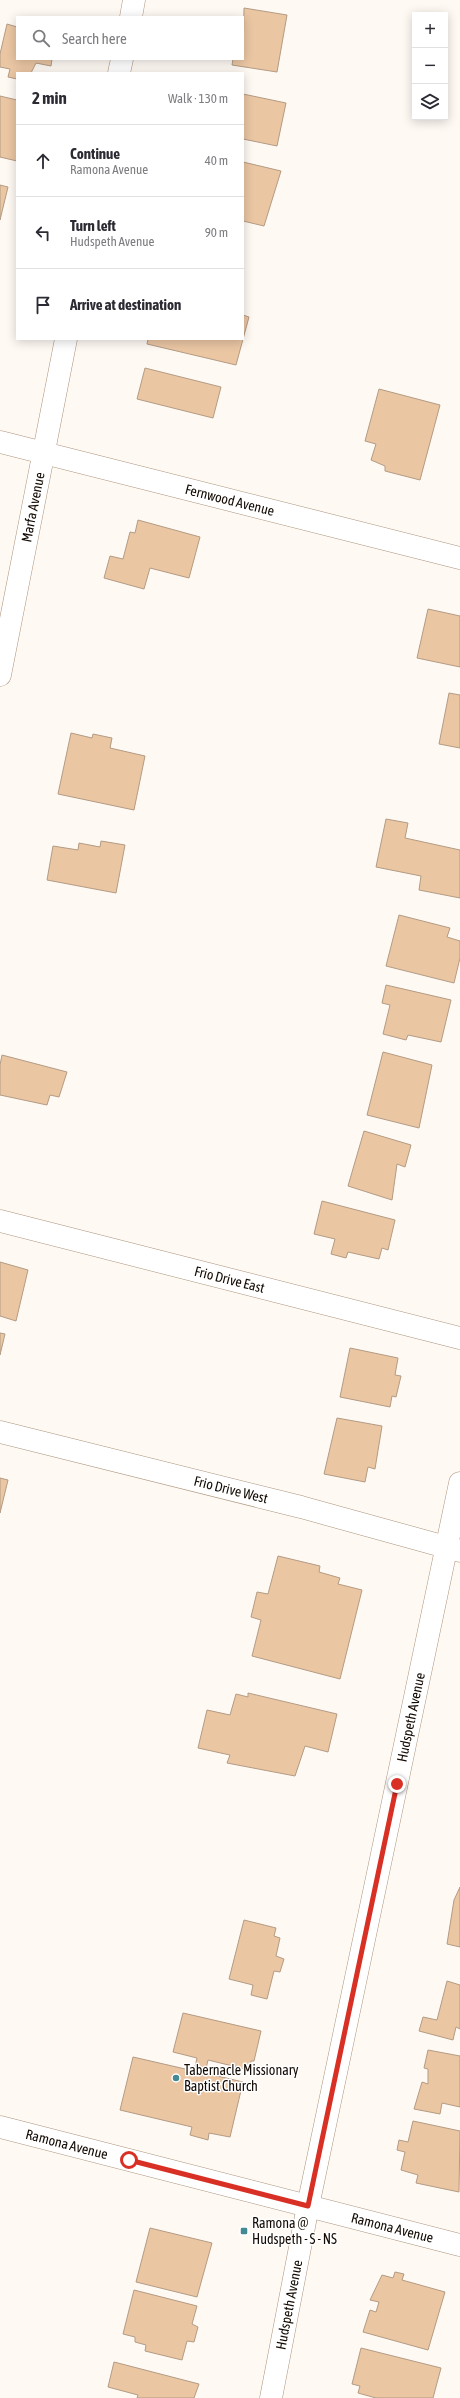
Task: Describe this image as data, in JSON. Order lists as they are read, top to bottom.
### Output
{
  "streets": {
    "street": [
      "Fernwood Avenue",
      "Marfa Avenue",
      "Frio Drive East",
      "Frio Drive West",
      "Hudspeth Avenue",
      "Ramona Avenue"
    ]
  },
  "crossings": [
    ["Fernwood Avenue", "Marfa Avenue"],
    ["Frio Drive West", "Hudspeth Avenue"],
    ["Hudspeth Avenue", "Ramona Avenue"]
  ],
  "places": {
    "other": ["Tabernacle Missionary Baptist Church"],
    "transit": ["Ramona @ Hudspeth - S - NS"]
  },
  "page": {
    "map_buttons": ["+", "−"],
    "search": "Search here",
    "heading": ["2 min", "Walk · 130 m"],
    "list": [
      ["Continue", "Ramona Avenue", "40 m"],
      ["Turn left", "Hudspeth Avenue", "90 m"],
      "Arrive at destination"
    ]
  }
}
